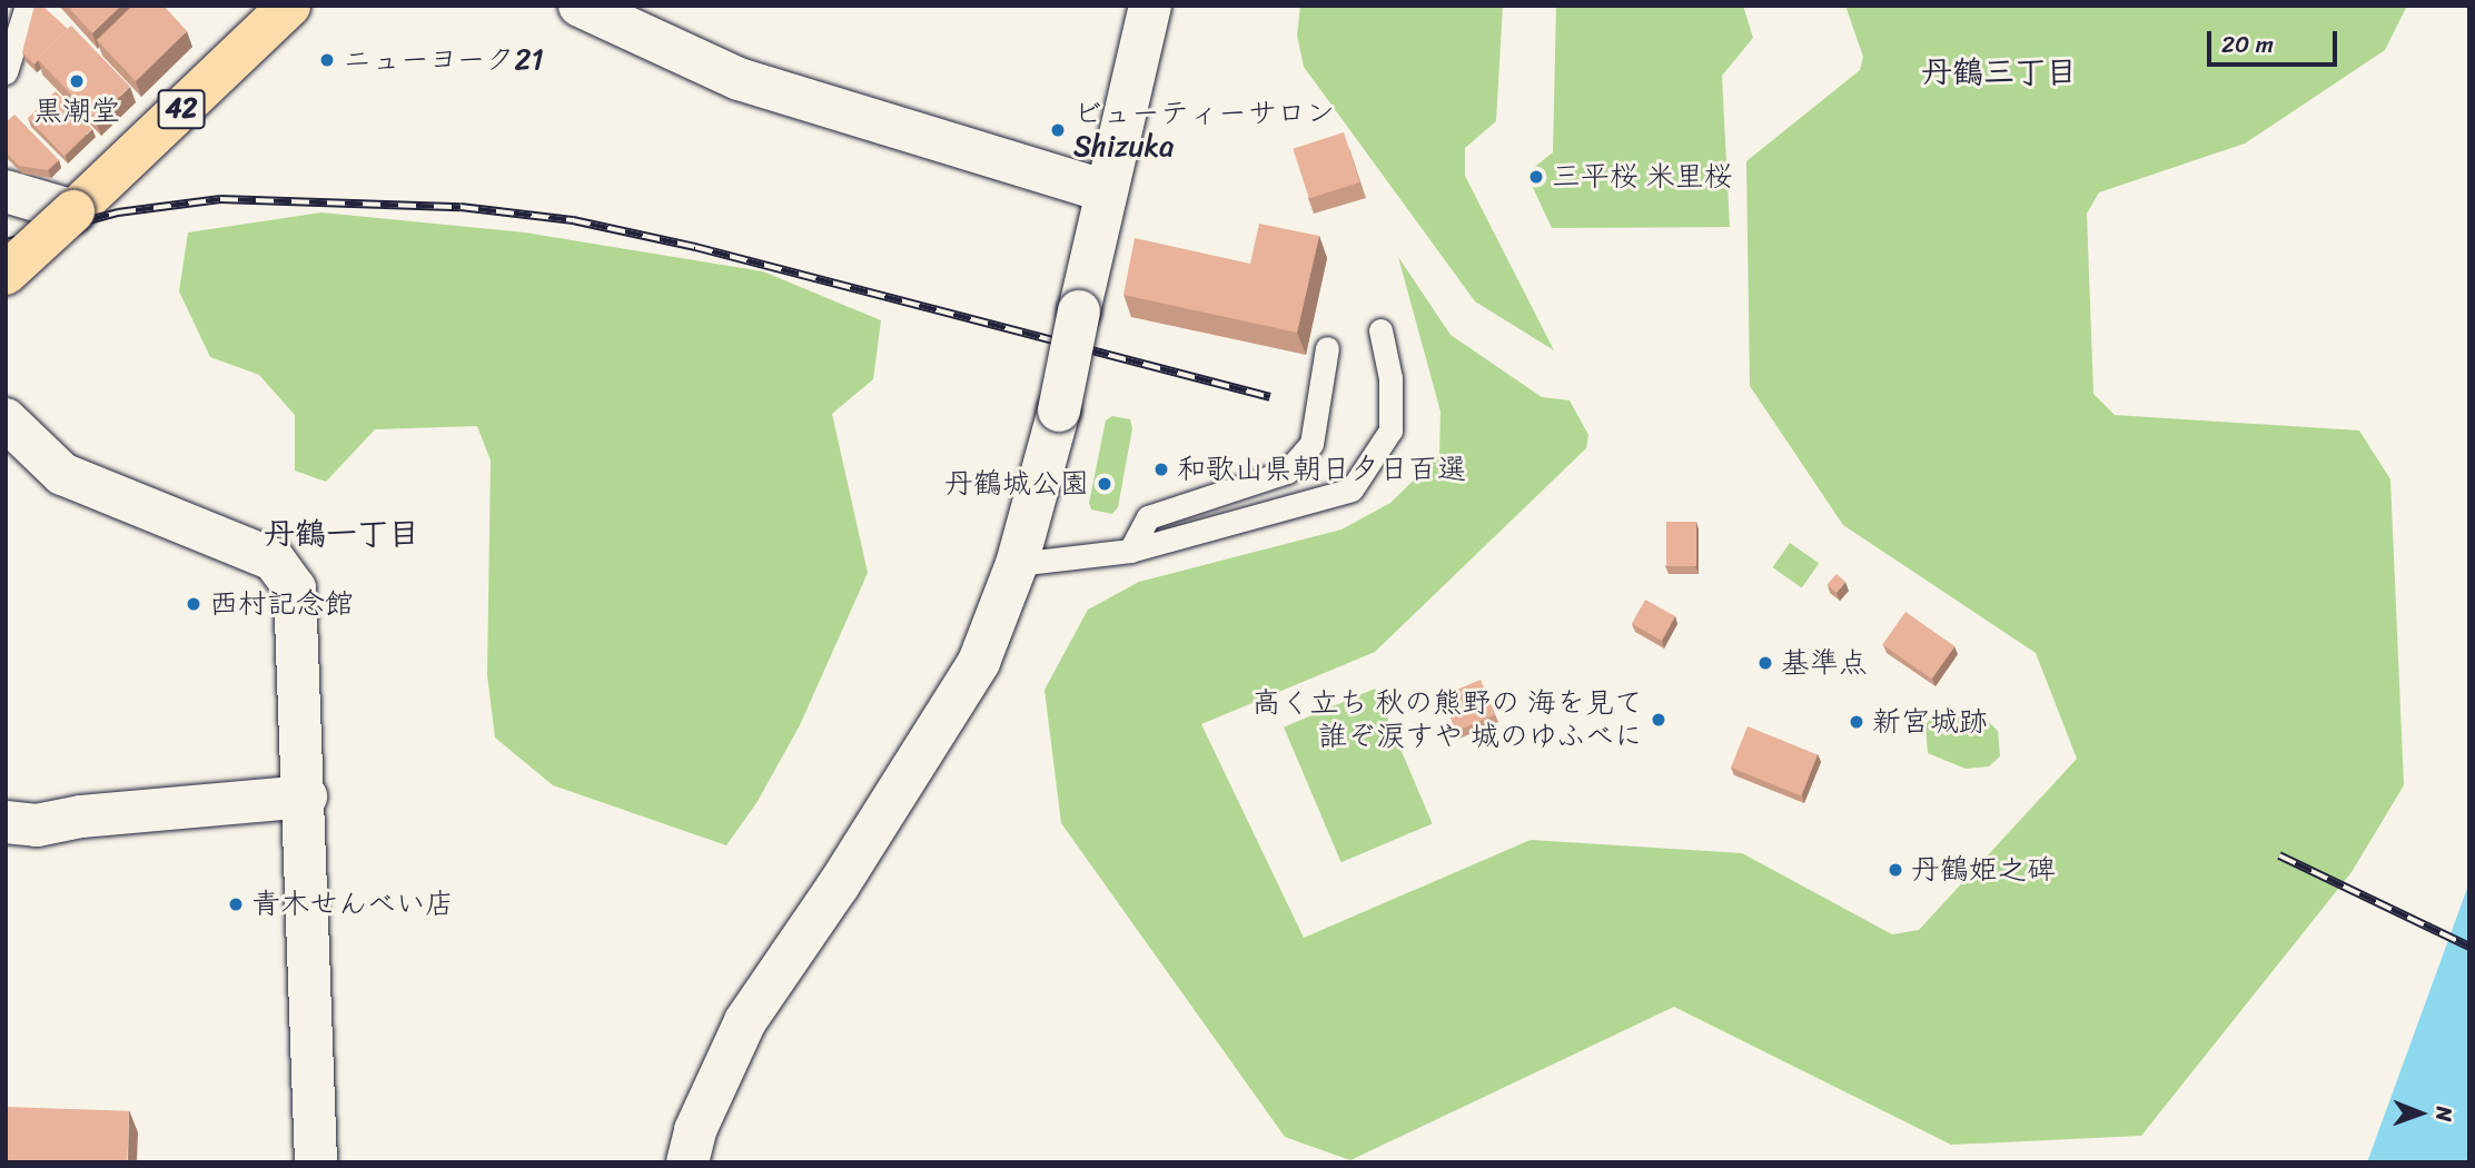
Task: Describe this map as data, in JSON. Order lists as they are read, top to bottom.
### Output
{
  "streets": {
    "main road": ["42"]
  },
  "districts": ["丹鶴三丁目", "丹鶴一丁目"],
  "places": [
    "ニューヨーク21",
    "黒潮堂",
    "ビューティーサロン Shizuka",
    "三平桜 米里桜",
    "和歌山県朝日夕日百選",
    "丹鶴城公園",
    "西村記念館",
    "基準点",
    "高く立ち 秋の熊野の 海を見て 誰ぞ涙すや 城のゆふべに",
    "新宮城跡",
    "丹鶴姫之碑",
    "青木せんべい店"
  ],
  "scale_bar": "20 m",
  "north": "right"
}
